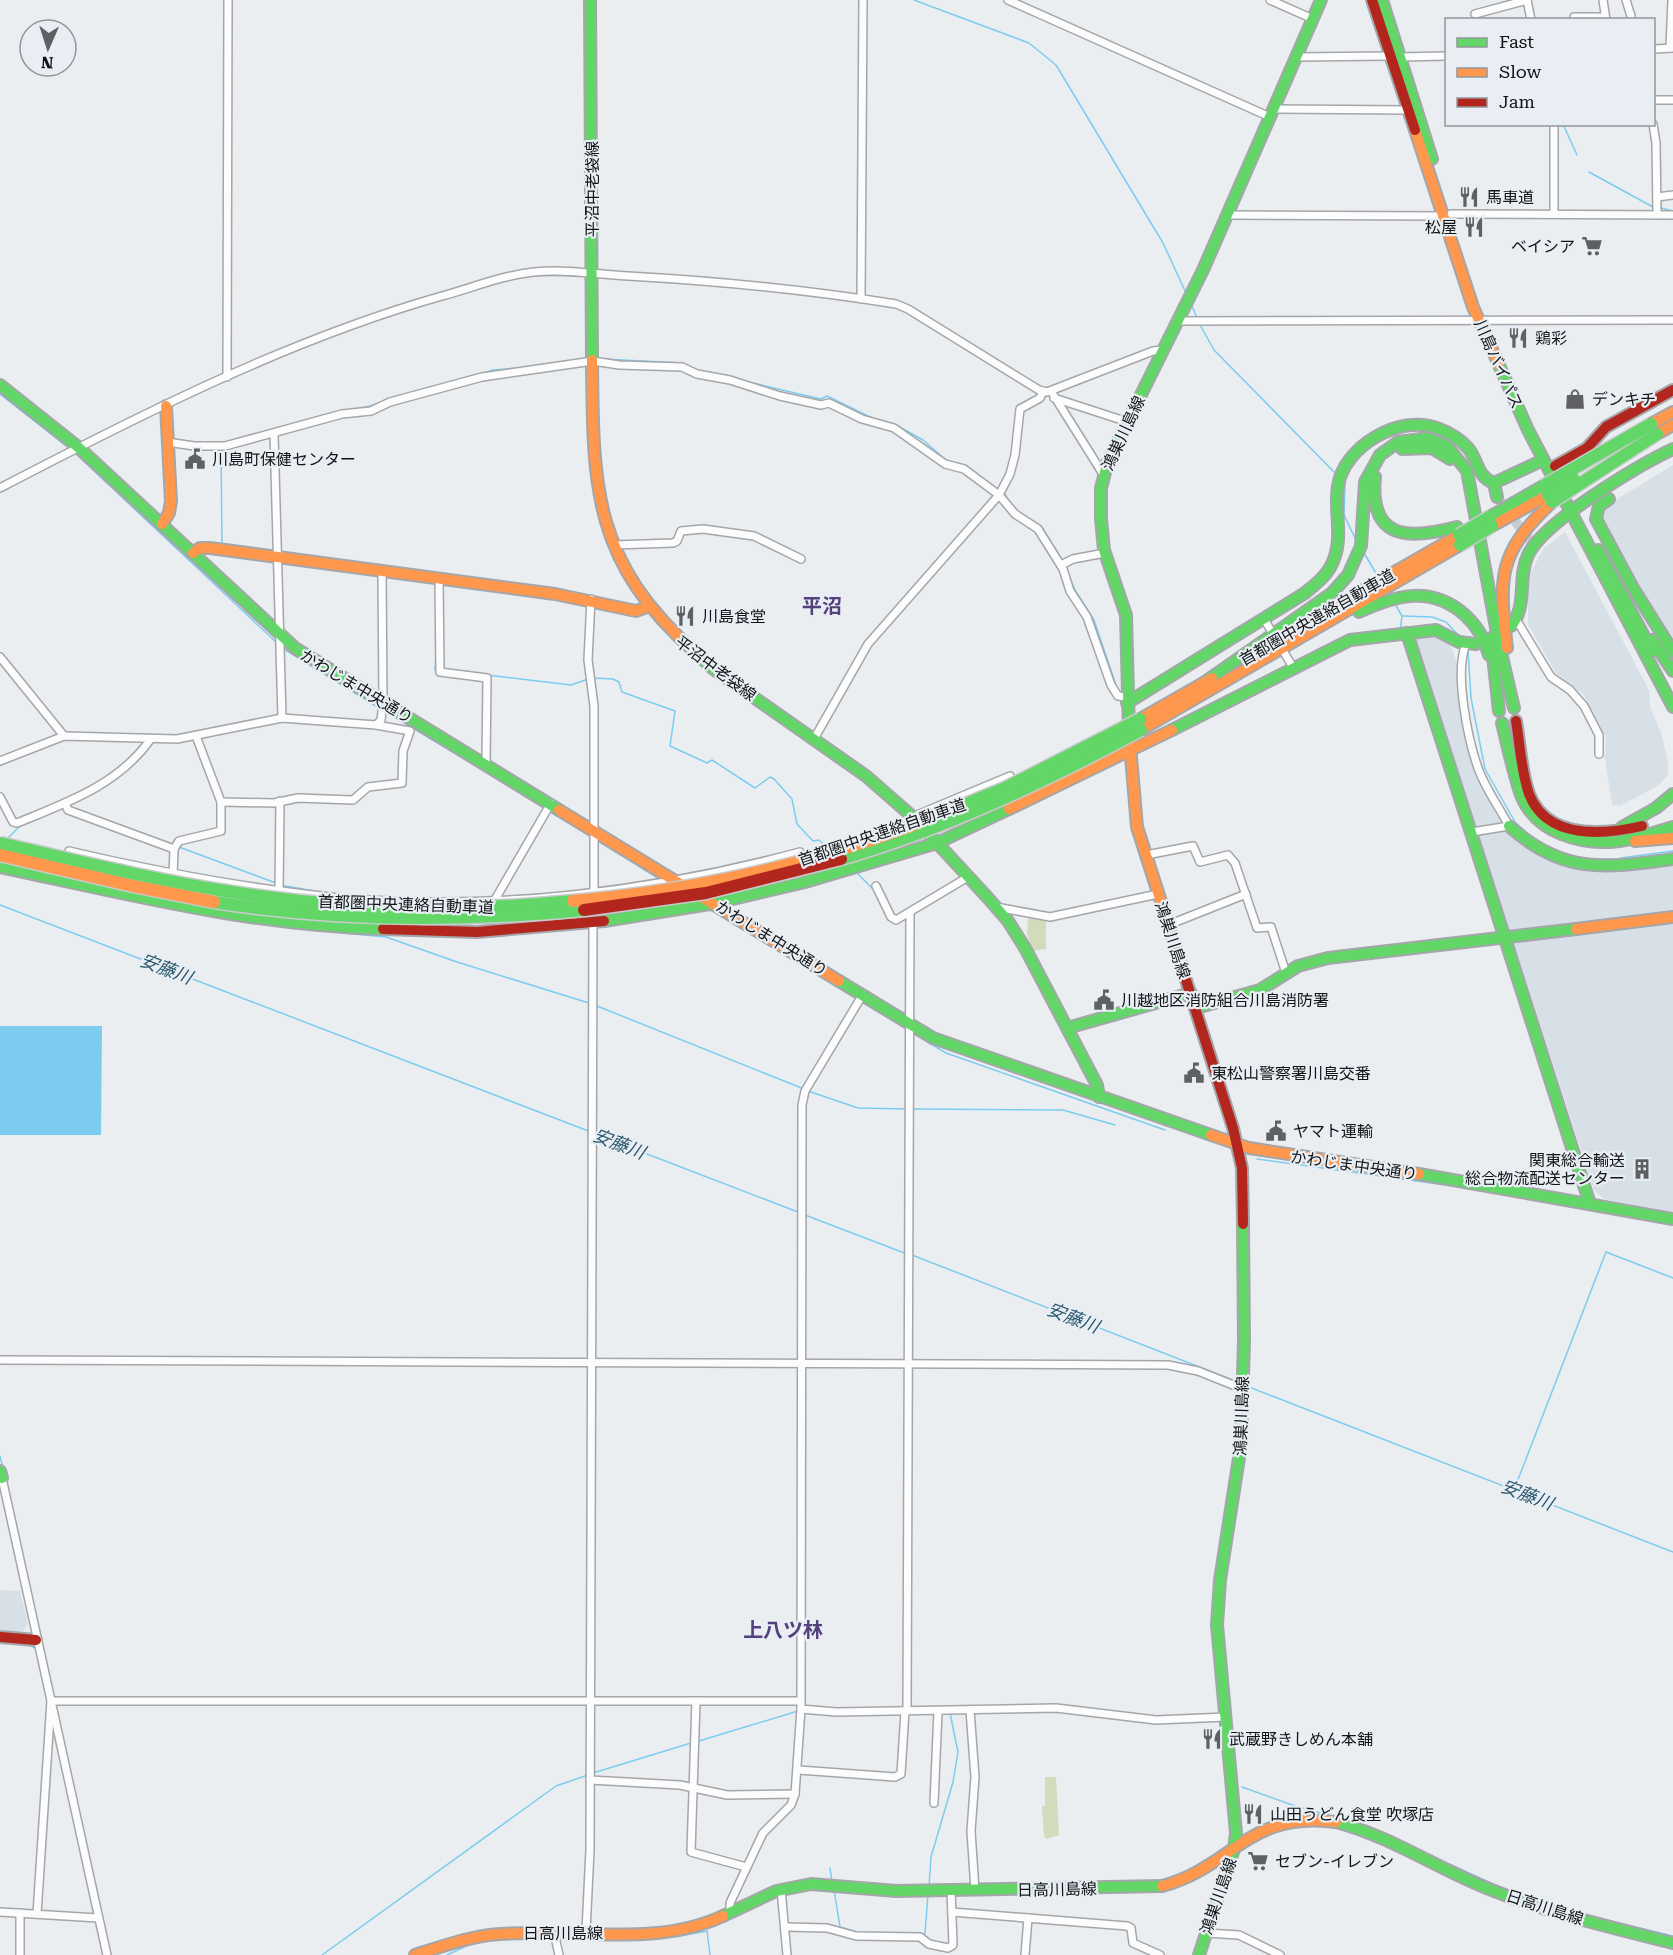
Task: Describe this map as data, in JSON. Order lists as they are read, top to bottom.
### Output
{
  "streets": {
    "main road": [
      "平沼中老袋線",
      "川島バイパス",
      "鴻巣川島線",
      "首都圏中央連絡自動車道",
      "かわじま中央通り",
      "日高川島線"
    ]
  },
  "crossings": [
    ["平沼中老袋線", "かわじま中央通り"],
    ["鴻巣川島線", "かわじま中央通り"],
    ["鴻巣川島線", "日高川島線"]
  ],
  "districts": ["平沼", "上八ツ林"],
  "water": ["安藤川"],
  "places": {
    "restaurant": [
      "馬車道",
      "松屋",
      "鶏彩",
      "川島食堂",
      "武蔵野きしめん本舗",
      "山田うどん食堂 吹塚店"
    ],
    "supermarket": ["ベイシア", "セブン-イレブン"],
    "shop": ["デンキチ"],
    "public building": [
      "川島町保健センター",
      "川越地区消防組合川島消防署",
      "東松山警察署川島交番",
      "ヤマト運輸"
    ],
    "building": ["関東総合輸送 総合物流配送センター"]
  },
  "legend": ["Fast", "Slow", "Jam"],
  "north": "bottom"
}
